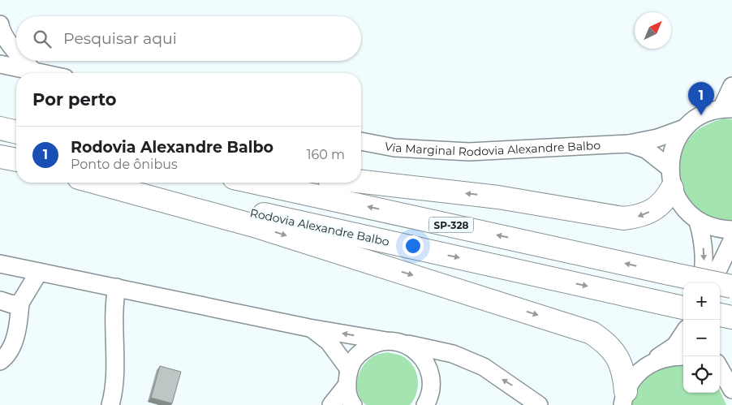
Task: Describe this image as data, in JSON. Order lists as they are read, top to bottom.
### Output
{
  "streets": {
    "highway": ["SP-328", "Rodovia Alexandre Balbo"],
    "street": ["Via Marginal Rodovia Alexandre Balbo"]
  },
  "north": "top right",
  "page": {
    "search": "Pesquisar aqui",
    "heading": "Por perto",
    "pins": "1",
    "list": [
      {
        "mark": "1",
        "name": "Rodovia Alexandre Balbo",
        "note": "Ponto de ônibus",
        "value": "160 m"
      }
    ],
    "map_buttons": ["+", "−"]
  }
}
